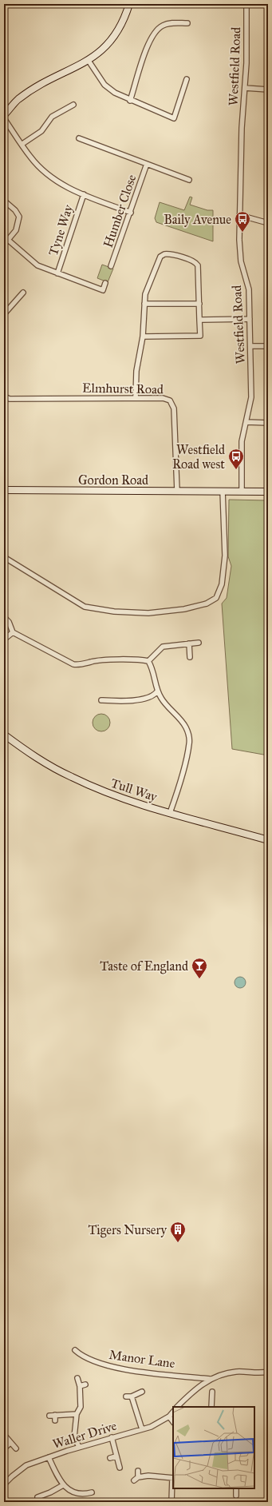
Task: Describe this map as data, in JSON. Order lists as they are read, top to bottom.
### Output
{
  "streets": {
    "street": [
      "Westfield Road",
      "Humber Close",
      "Tyne Way",
      "Elmhurst Road",
      "Gordon Road",
      "Tull Way",
      "Manor Lane",
      "Waller Drive"
    ]
  },
  "crossings": [
    ["Westfield Road", "Gordon Road"],
    ["Elmhurst Road", "Gordon Road"]
  ],
  "places": {
    "bus stop": ["Baily Avenue", "Westfield Road west"],
    "bar": ["Taste of England"],
    "building": ["Tigers Nursery"]
  }
}
